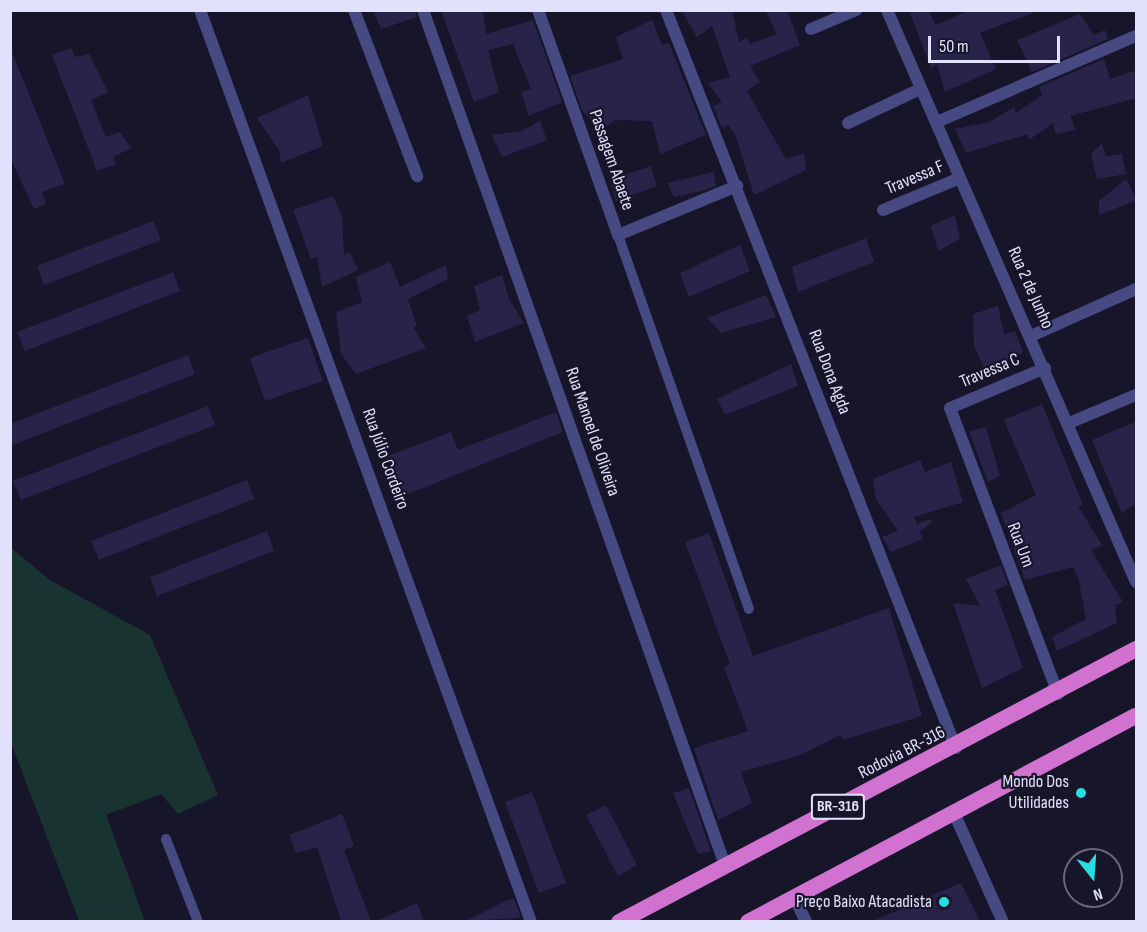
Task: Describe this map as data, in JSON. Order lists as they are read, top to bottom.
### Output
{
  "streets": {
    "highway": ["Rodovia BR-316", "BR-316"],
    "street": [
      "Passagem Abaete",
      "Travessa F",
      "Rua 2 de Junho",
      "Travessa C",
      "Rua Dona Agda",
      "Rua Manoel de Oliveira",
      "Rua Júlio Cordeiro",
      "Rua Um"
    ]
  },
  "crossings": [
    ["Passagem Abaete", "Rua Dona Agda"],
    ["Travessa F", "Rua 2 de Junho"],
    ["Rua 2 de Junho", "Travessa C"],
    ["Travessa C", "Rua Um"],
    ["Rua Dona Agda", "Rodovia BR-316"],
    ["Rua Manoel de Oliveira", "Rodovia BR-316"],
    ["Rua Um", "Rodovia BR-316"]
  ],
  "places": ["Mondo Dos Utilidades", "Preço Baixo Atacadista"],
  "scale_bar": "50 m",
  "north": "bottom"
}
